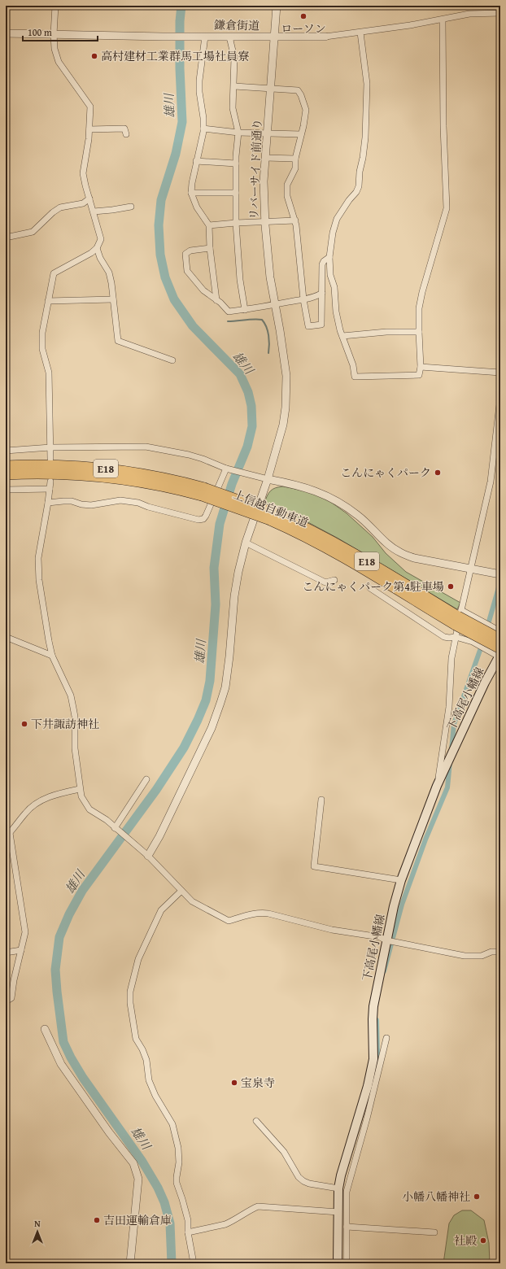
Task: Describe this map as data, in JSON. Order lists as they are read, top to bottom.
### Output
{
  "streets": {
    "highway": ["E18", "上信越自動車道"],
    "main road": ["下高尾小幡線"],
    "street": ["鎌倉街道", "リバーサイド前通り"]
  },
  "crossings": [
    ["鎌倉街道", "リバーサイド前通り"],
    ["上信越自動車道", "下高尾小幡線"]
  ],
  "water": ["雄川"],
  "places": [
    "ローソン",
    "高村建材工業群馬工場社員寮",
    "こんにゃくパーク",
    "こんにゃくパーク第4駐車場",
    "下井諏訪神社",
    "宝泉寺",
    "小幡八幡神社",
    "吉田運輸倉庫",
    "社殿"
  ],
  "scale_bar": "100 m",
  "north": "top"
}
